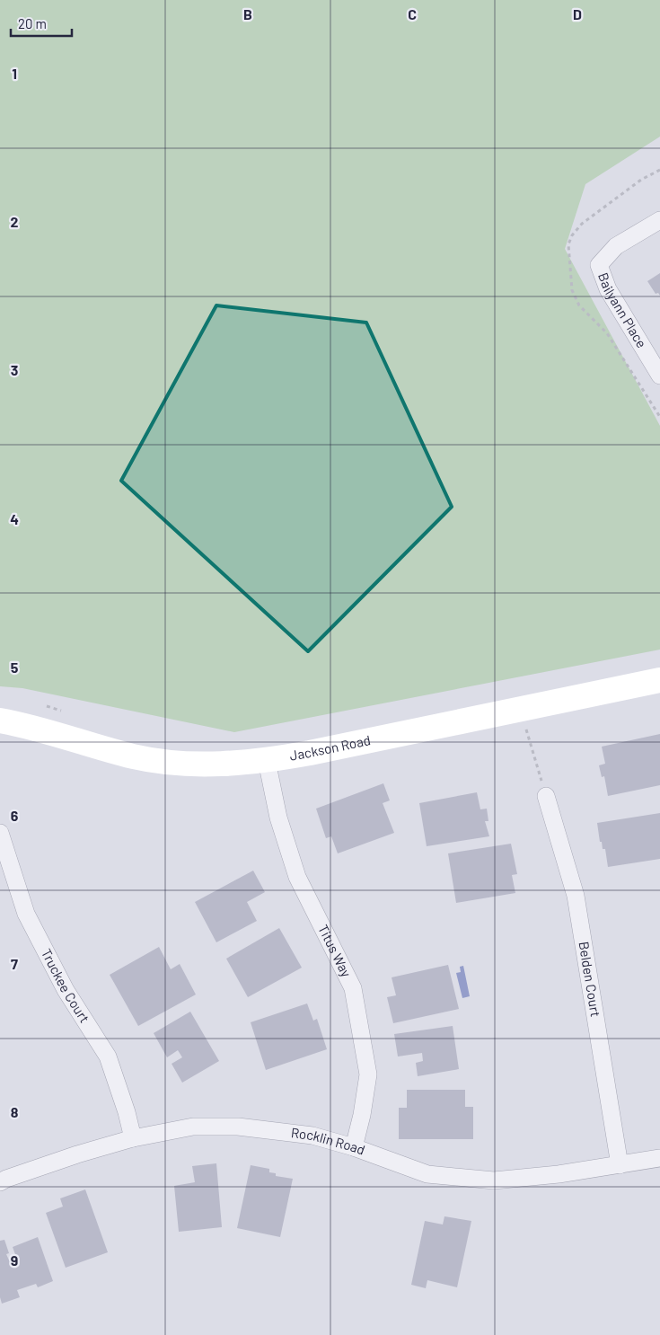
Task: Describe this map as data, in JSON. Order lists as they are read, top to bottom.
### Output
{
  "streets": {
    "street": [
      "Bailyann Place",
      "Jackson Road",
      "Titus Way",
      "Belden Court",
      "Truckee Court",
      "Rocklin Road"
    ]
  },
  "crossings": [
    ["Jackson Road", "Titus Way"],
    ["Titus Way", "Rocklin Road"],
    ["Belden Court", "Rocklin Road"],
    ["Truckee Court", "Rocklin Road"]
  ],
  "scale_bar": "20 m",
  "grid": {
    "columns": ["B", "C", "D"],
    "rows": [
      "1",
      "2",
      "3",
      "4",
      "5",
      "6",
      "7",
      "8",
      "9"
    ]
  }
}
